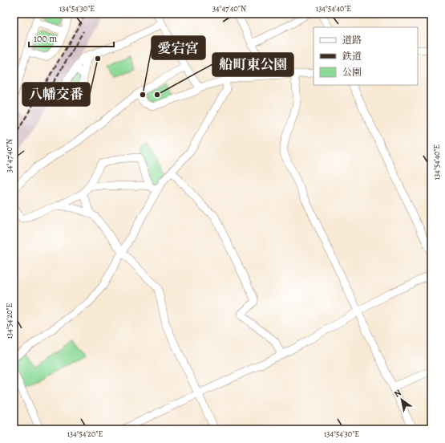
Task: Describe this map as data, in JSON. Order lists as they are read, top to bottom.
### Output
{
  "places": ["八幡交番", "愛宕宮", "船町東公園"],
  "legend": ["道路", "鉄道", "公園"],
  "scale_bar": "100 m",
  "north": "top left",
  "coordinates": [
    "134°54'30\"E",
    "34°47'40\"N",
    "134°54'40\"E",
    "134°54'20\"E"
  ]
}
